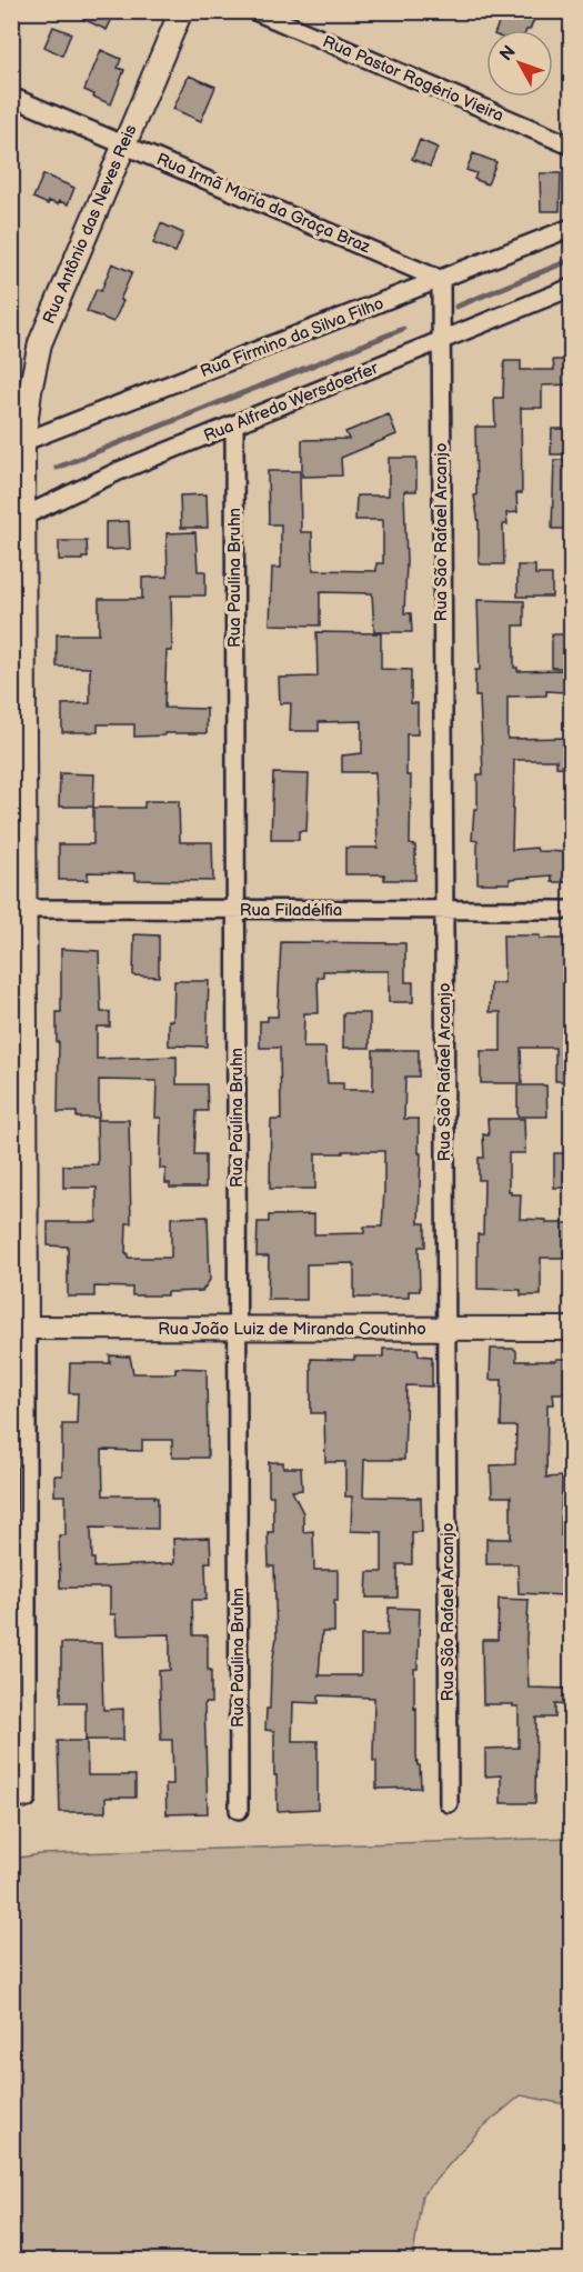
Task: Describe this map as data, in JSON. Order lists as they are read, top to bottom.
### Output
{
  "streets": {
    "street": [
      "Rua Pastor Rogério Vieira",
      "Rua Irmã Maria da Graça Braz",
      "Rua Antônio das Neves Reis",
      "Rua Firmino da Silva Filho",
      "Rua Alfredo Wersdoerfer",
      "Rua São Rafael Arcanjo",
      "Rua Paulina Bruhn",
      "Rua Filadélfia",
      "Rua João Luiz de Miranda Coutinho"
    ]
  },
  "crossings": [
    ["Rua Irmã Maria da Graça Braz", "Rua Antônio das Neves Reis"],
    ["Rua Irmã Maria da Graça Braz", "Rua Firmino da Silva Filho"],
    ["Rua Irmã Maria da Graça Braz", "Rua São Rafael Arcanjo"],
    ["Rua Antônio das Neves Reis", "Rua Firmino da Silva Filho"],
    ["Rua Antônio das Neves Reis", "Rua Alfredo Wersdoerfer"],
    ["Rua Antônio das Neves Reis", "Rua Filadélfia"],
    ["Rua Antônio das Neves Reis", "Rua João Luiz de Miranda Coutinho"],
    ["Rua Firmino da Silva Filho", "Rua São Rafael Arcanjo"],
    ["Rua Alfredo Wersdoerfer", "Rua São Rafael Arcanjo"],
    ["Rua Alfredo Wersdoerfer", "Rua Paulina Bruhn"],
    ["Rua São Rafael Arcanjo", "Rua Filadélfia"],
    ["Rua São Rafael Arcanjo", "Rua João Luiz de Miranda Coutinho"],
    ["Rua Paulina Bruhn", "Rua Filadélfia"],
    ["Rua Paulina Bruhn", "Rua João Luiz de Miranda Coutinho"]
  ],
  "north": "top left"
}
